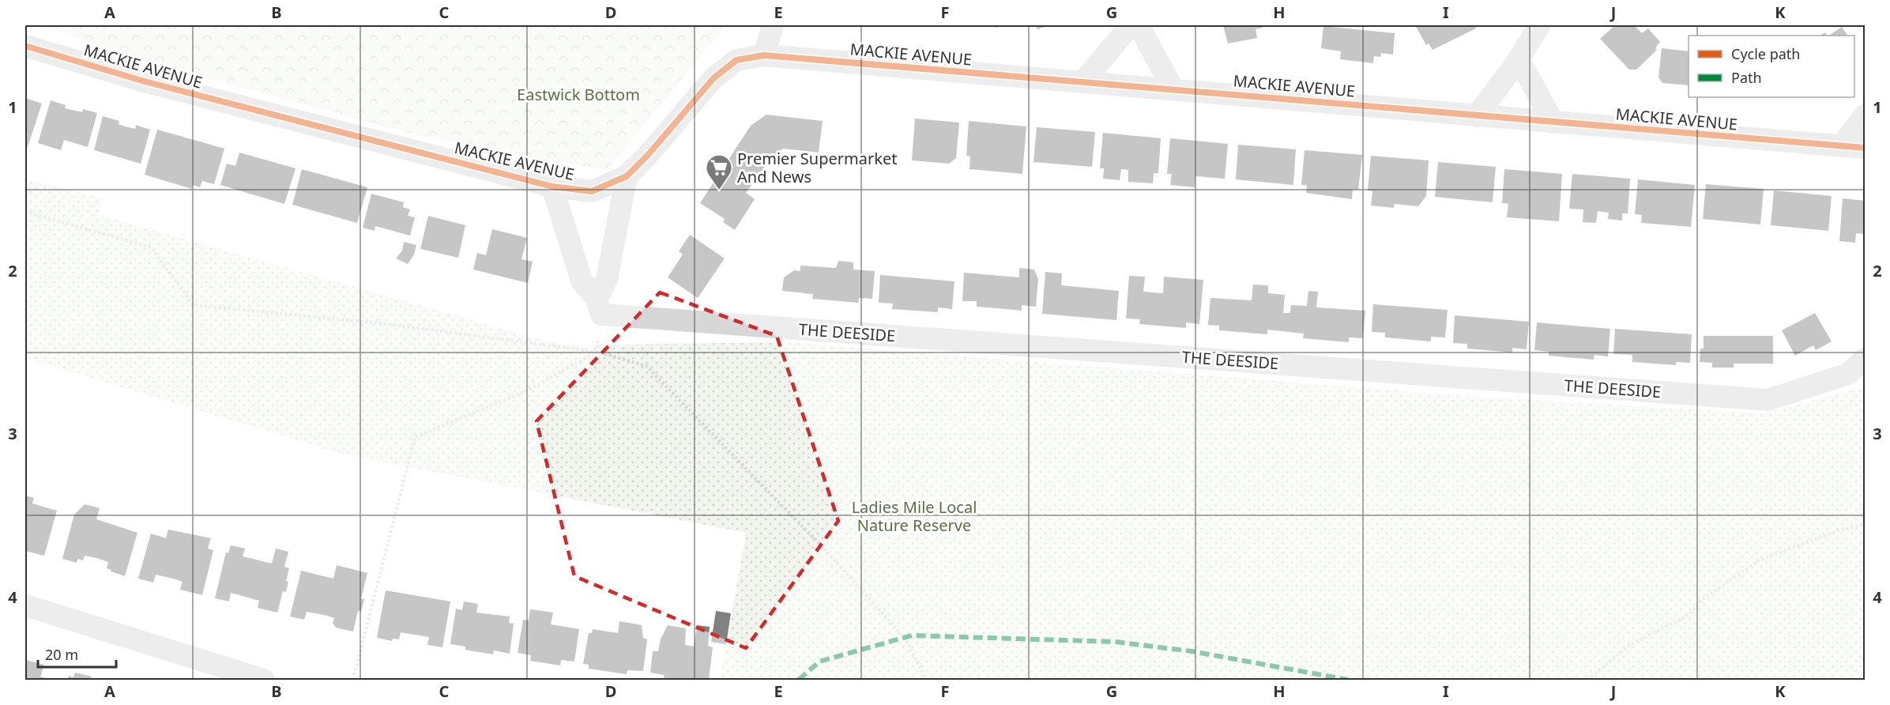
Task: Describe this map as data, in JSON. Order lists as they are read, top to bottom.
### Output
{
  "streets": {
    "street": ["MACKIE AVENUE", "THE DEESIDE"]
  },
  "crossings": [
    ["MACKIE AVENUE", "THE DEESIDE"]
  ],
  "parks": ["Eastwick Bottom", "Ladies Mile Local Nature Reserve"],
  "places": {
    "supermarket": ["Premier Supermarket And News"]
  },
  "legend": ["Cycle path", "Path"],
  "scale_bar": "20 m",
  "grid": {
    "columns": [
      "A",
      "B",
      "C",
      "D",
      "E",
      "F",
      "G",
      "H",
      "I",
      "J",
      "K"
    ],
    "rows": [
      "1",
      "2",
      "3",
      "4"
    ]
  }
}
